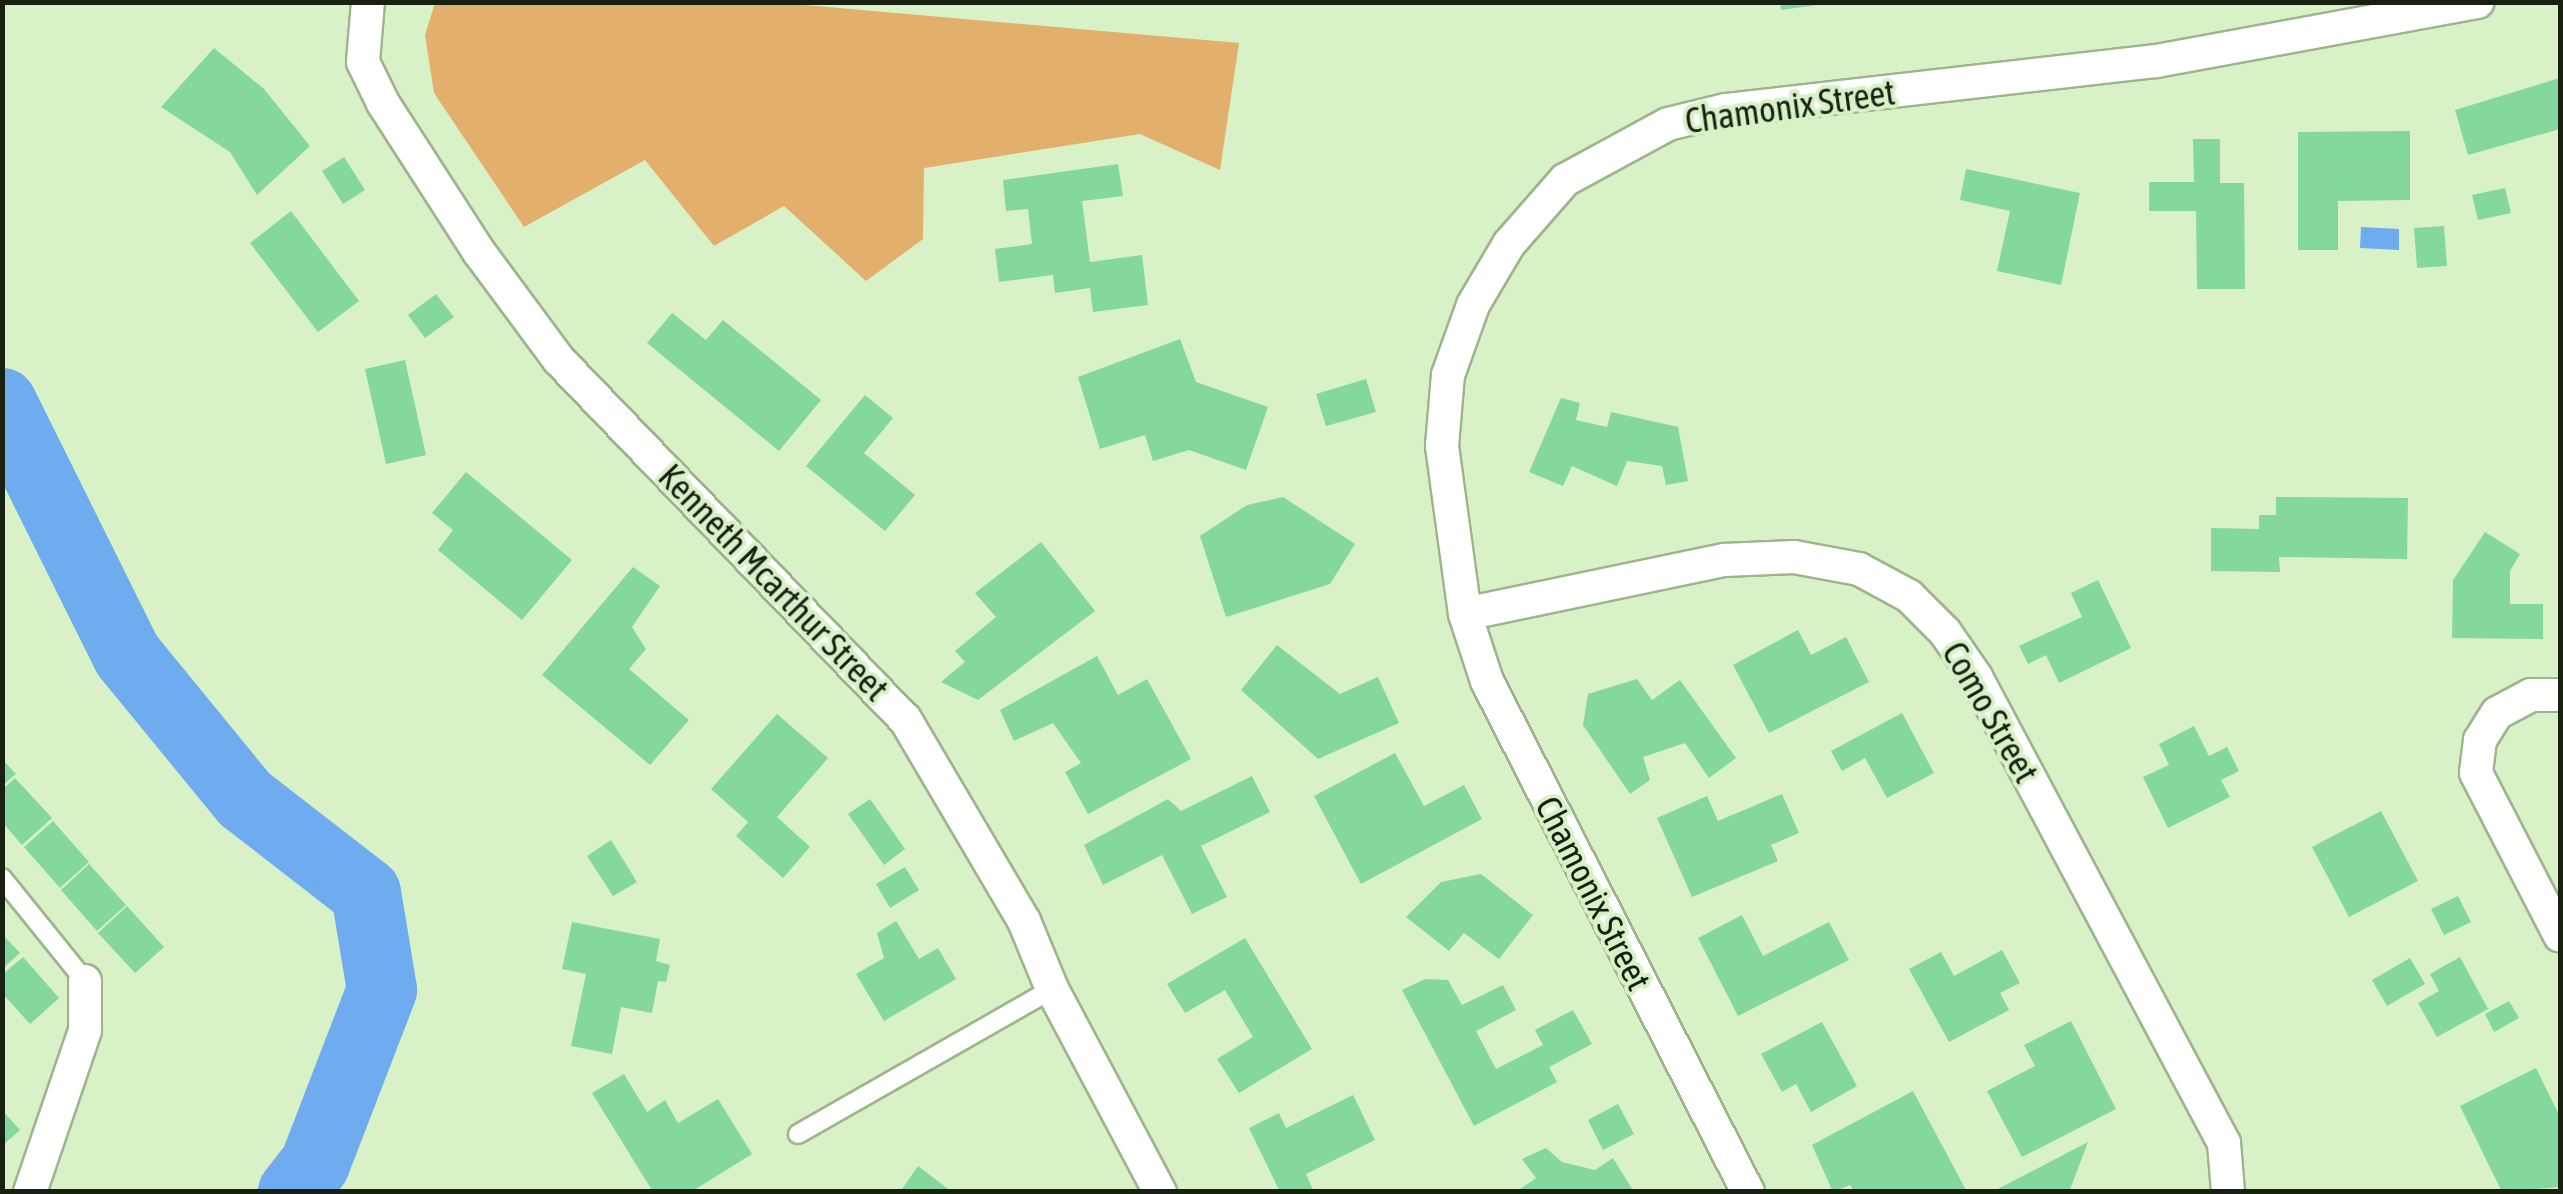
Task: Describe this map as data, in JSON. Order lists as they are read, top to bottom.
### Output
{
  "streets": {
    "street": ["Chamonix Street", "Kenneth Mcarthur Street", "Como Street"]
  },
  "crossings": [
    ["Chamonix Street", "Como Street"]
  ]
}
